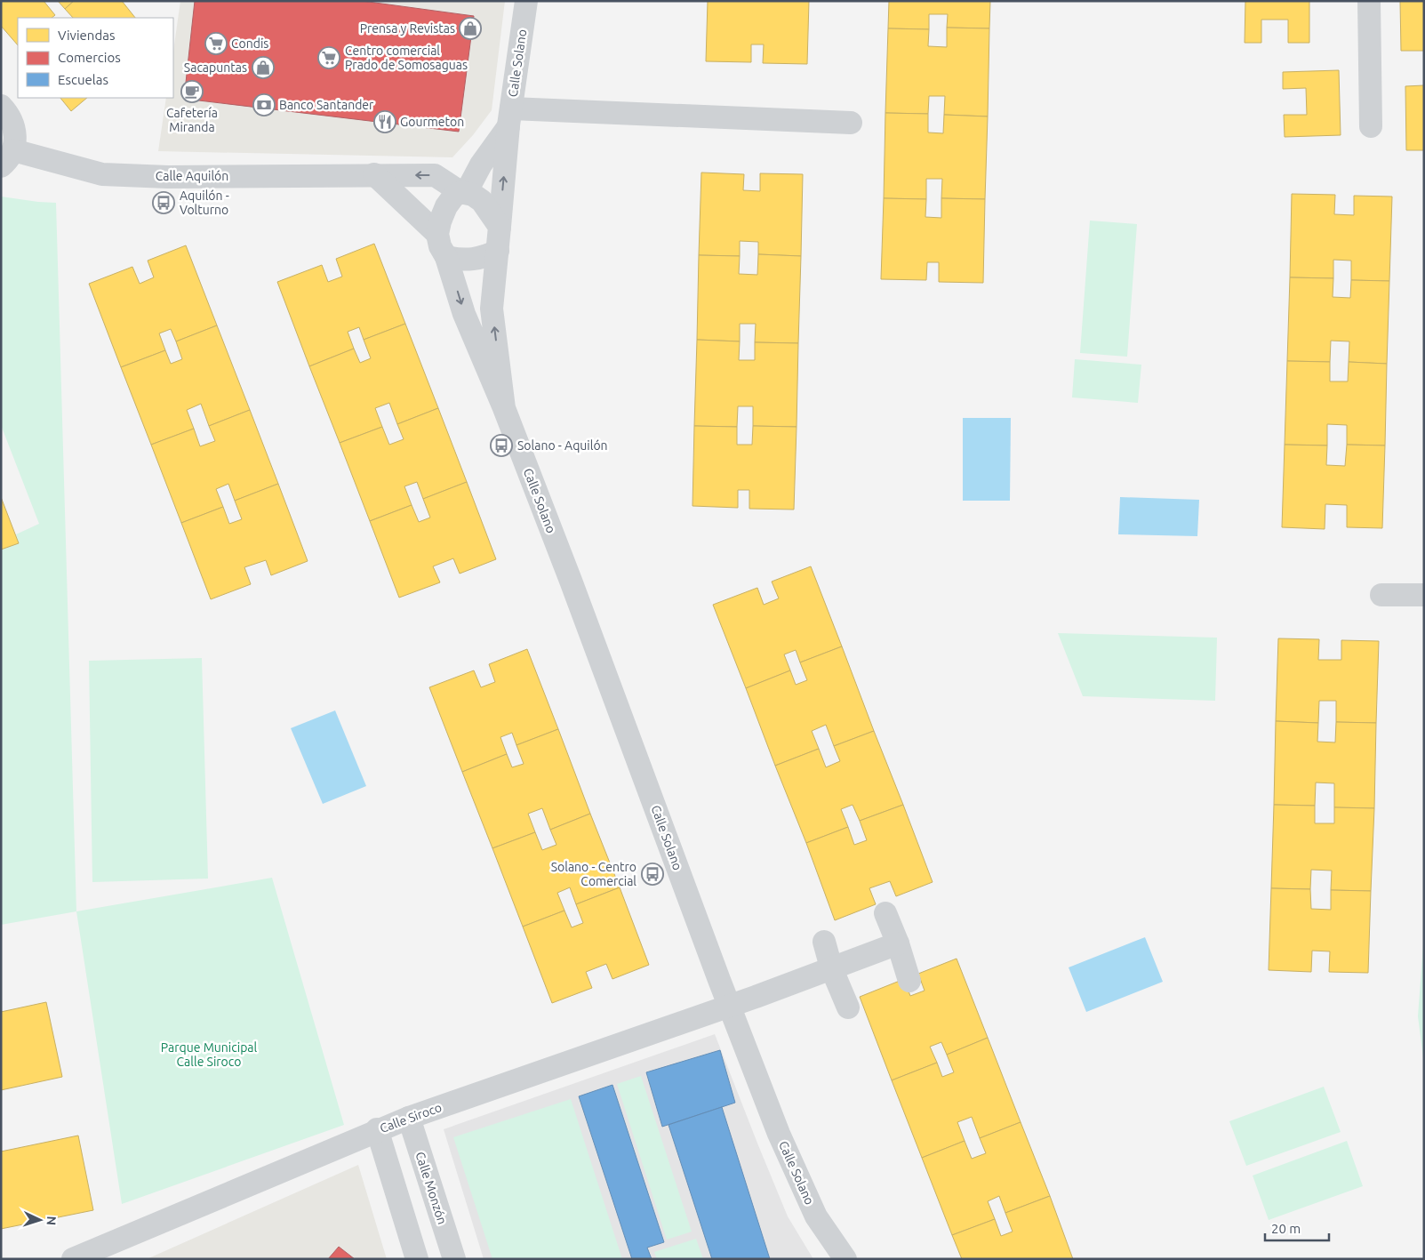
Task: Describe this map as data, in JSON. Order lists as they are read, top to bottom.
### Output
{
  "streets": {
    "street": [
      "Calle Solano",
      "Calle Aquilón",
      "Calle Siroco",
      "Calle Monzón"
    ]
  },
  "crossings": [
    ["Calle Solano", "Calle Aquilón"],
    ["Calle Solano", "Calle Siroco"],
    ["Calle Siroco", "Calle Monzón"]
  ],
  "parks": ["Parque Municipal Calle Siroco"],
  "places": {
    "shop": ["Prensa y Revistas", "Sacapuntas"],
    "supermarket": ["Condis", "Centro comercial Prado de Somosaguas"],
    "cafe": ["Cafetería Miranda"],
    "bank": ["Banco Santander"],
    "restaurant": ["Gourmeton"],
    "bus stop": ["Aquilón - Volturno", "Solano - Aquilón", "Solano - Centro Comercial"]
  },
  "legend": ["Viviendas", "Comercios", "Escuelas"],
  "scale_bar": "20 m",
  "north": "right"
}
